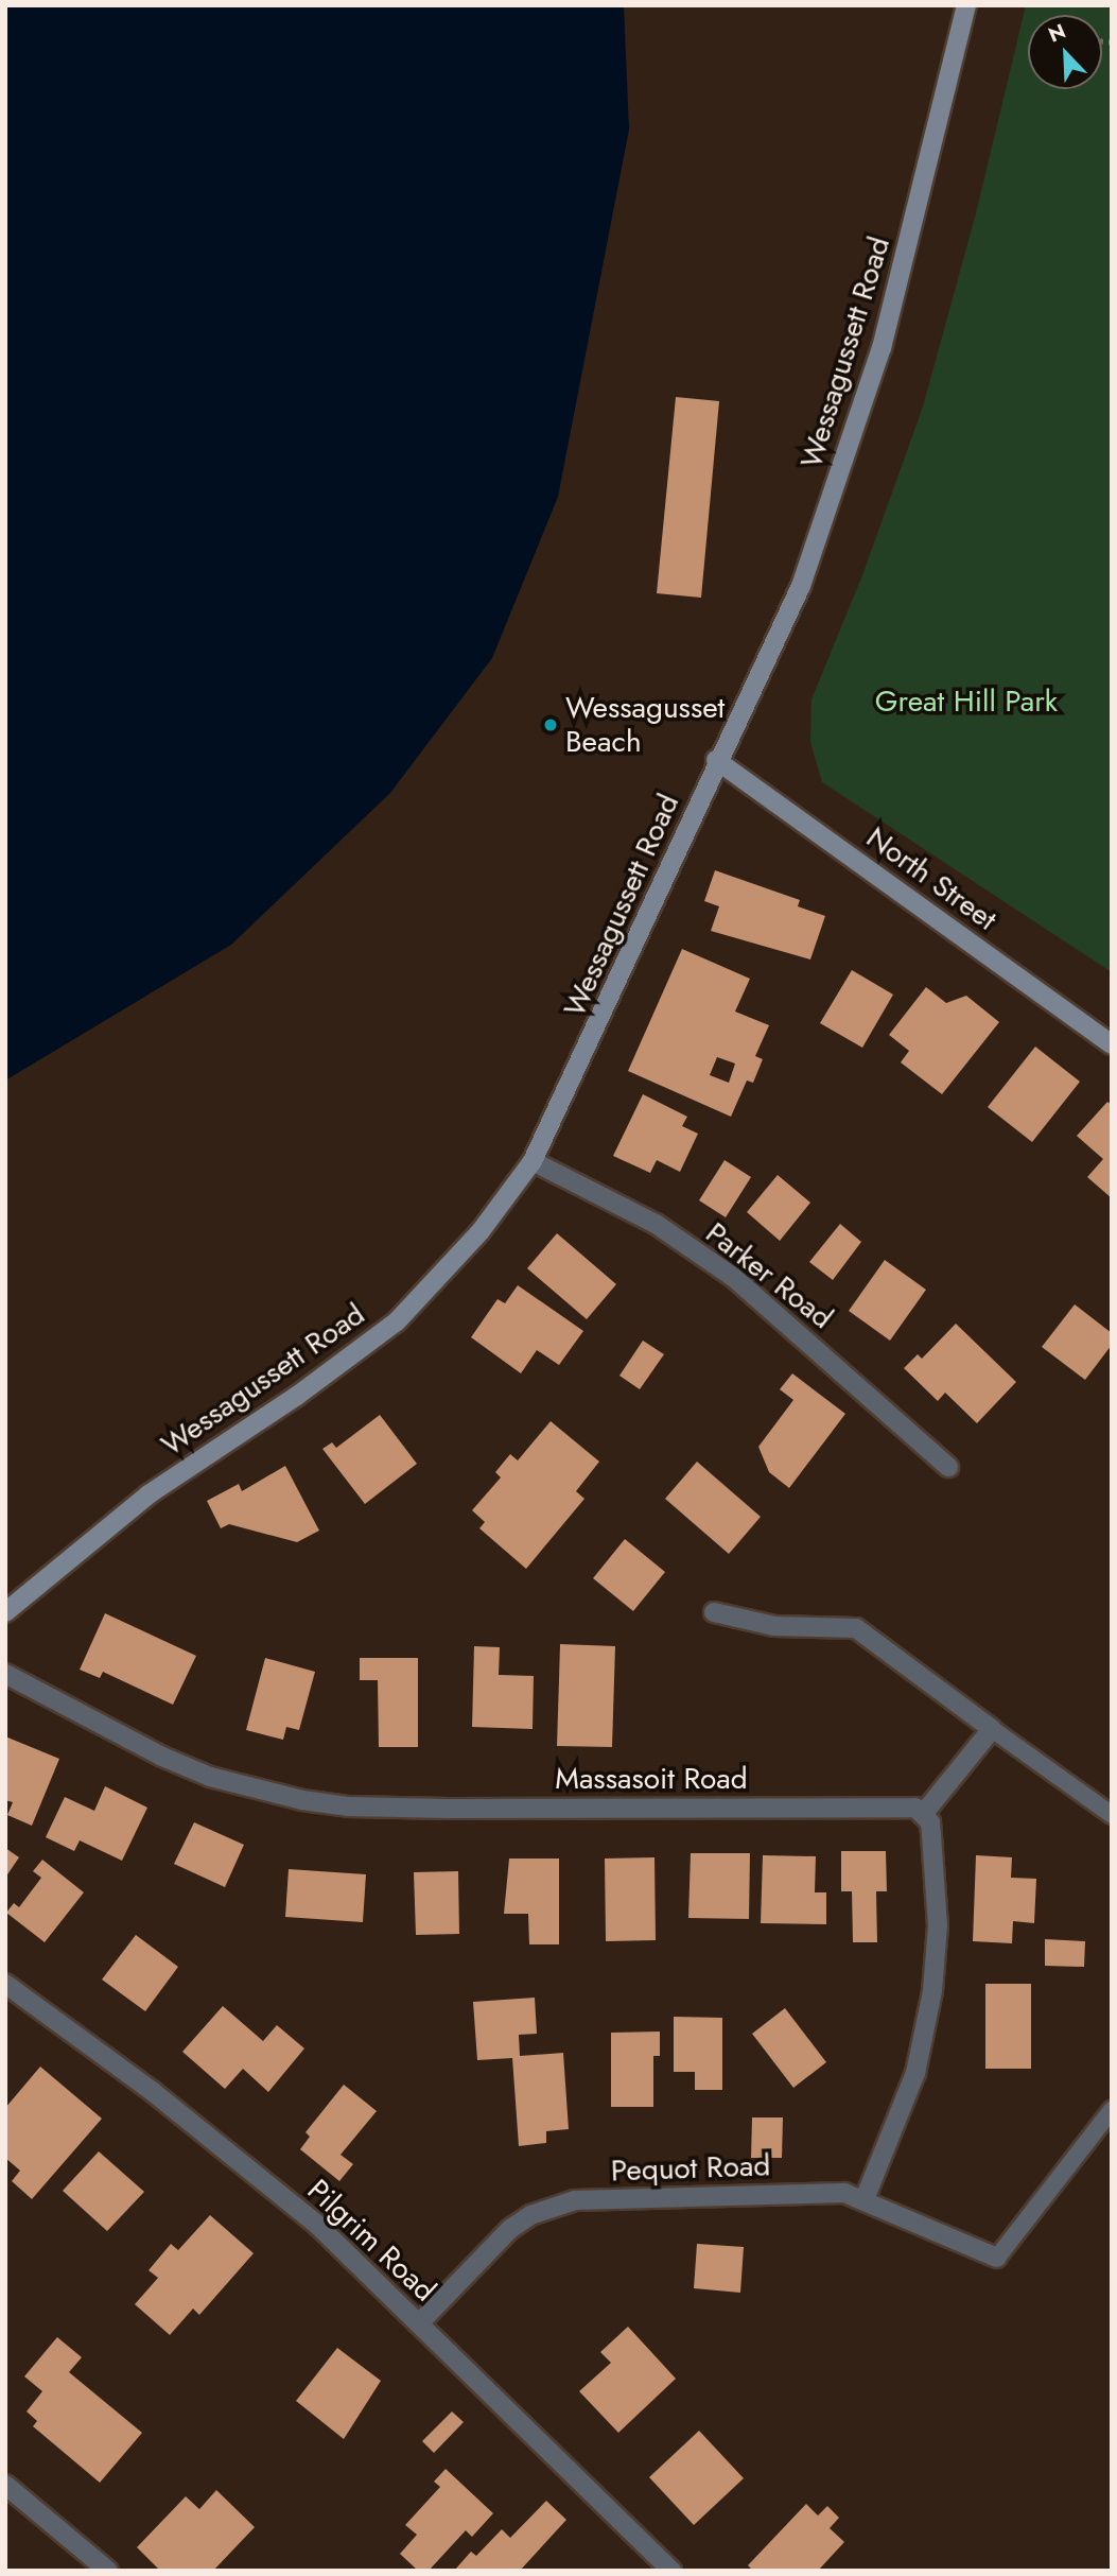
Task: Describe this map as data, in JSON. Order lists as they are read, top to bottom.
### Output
{
  "streets": {
    "street": [
      "Wessagussett Road",
      "North Street",
      "Parker Road",
      "Massasoit Road",
      "Pequot Road",
      "Pilgrim Road"
    ]
  },
  "crossings": [
    ["Wessagussett Road", "North Street"],
    ["Wessagussett Road", "Parker Road"],
    ["Pequot Road", "Pilgrim Road"]
  ],
  "parks": ["Great Hill Park"],
  "places": ["Wessagusset Beach"],
  "north": "top left"
}
